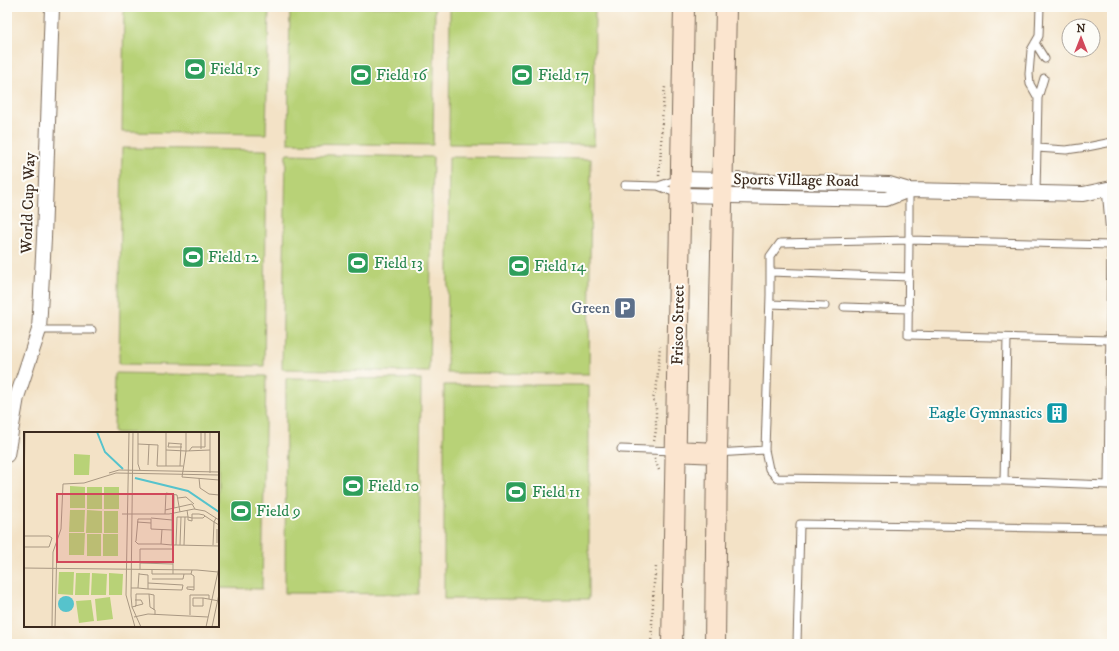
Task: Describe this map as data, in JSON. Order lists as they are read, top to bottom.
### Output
{
  "streets": {
    "street": ["Sports Village Road", "World Cup Way", "Frisco Street"]
  },
  "crossings": [
    ["Sports Village Road", "Frisco Street"]
  ],
  "places": {
    "sports": [
      "Field 15",
      "Field 16",
      "Field 17",
      "Field 12",
      "Field 13",
      "Field 14",
      "Field 10",
      "Field 11",
      "Field 9"
    ],
    "parking": ["Green"],
    "building": ["Eagle Gymnastics"]
  },
  "north": "top"
}
